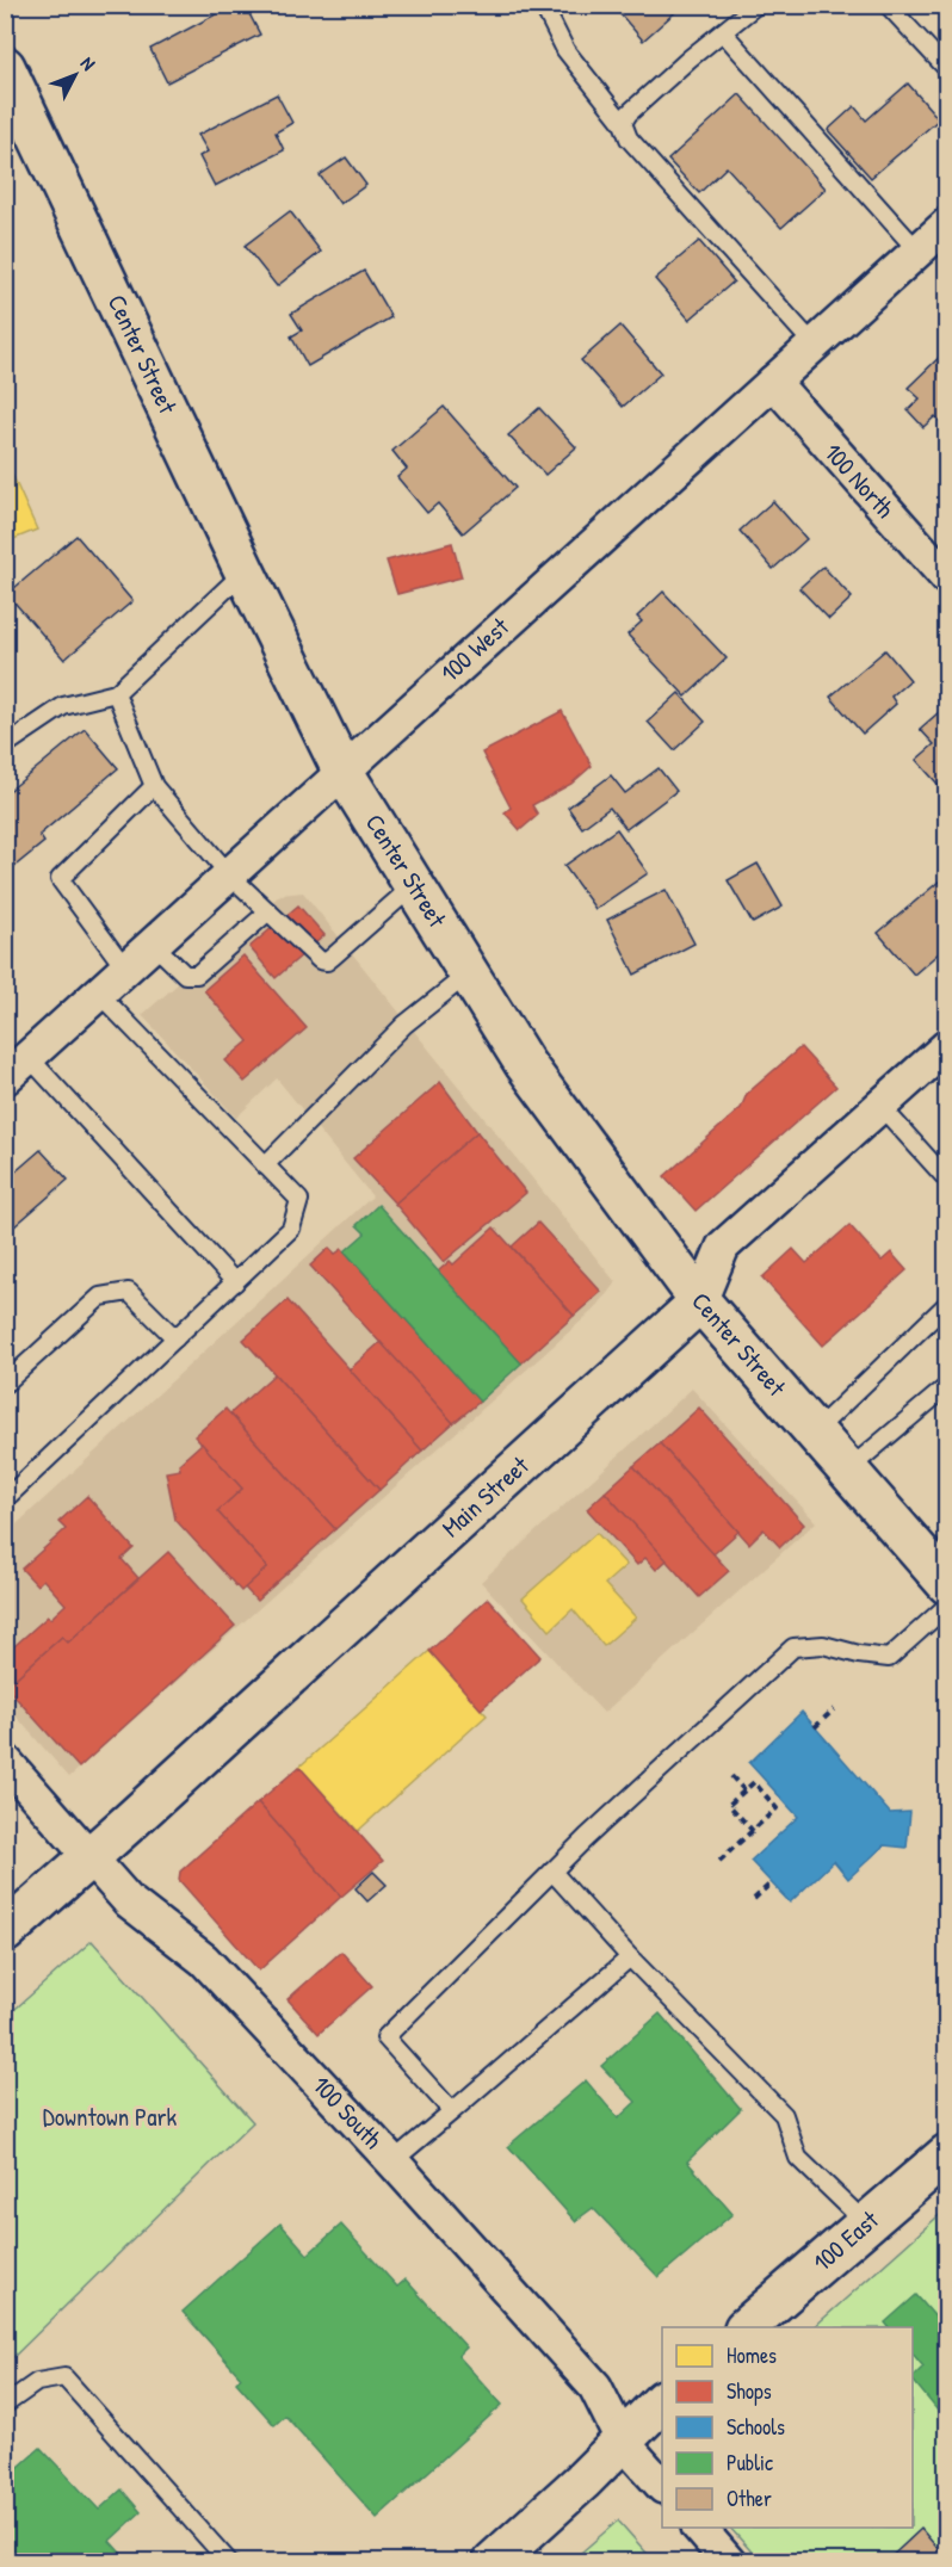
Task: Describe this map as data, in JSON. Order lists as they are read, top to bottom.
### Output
{
  "streets": {
    "main road": ["Center Street", "Main Street", "100 East"],
    "street": ["100 North", "100 West", "100 South"]
  },
  "crossings": [
    ["Center Street", "100 West"],
    ["Center Street", "Main Street"],
    ["100 North", "100 West"],
    ["Main Street", "100 South"]
  ],
  "parks": ["Downtown Park"],
  "legend": [
    "Homes",
    "Shops",
    "Schools",
    "Public",
    "Other"
  ],
  "north": "top right"
}
